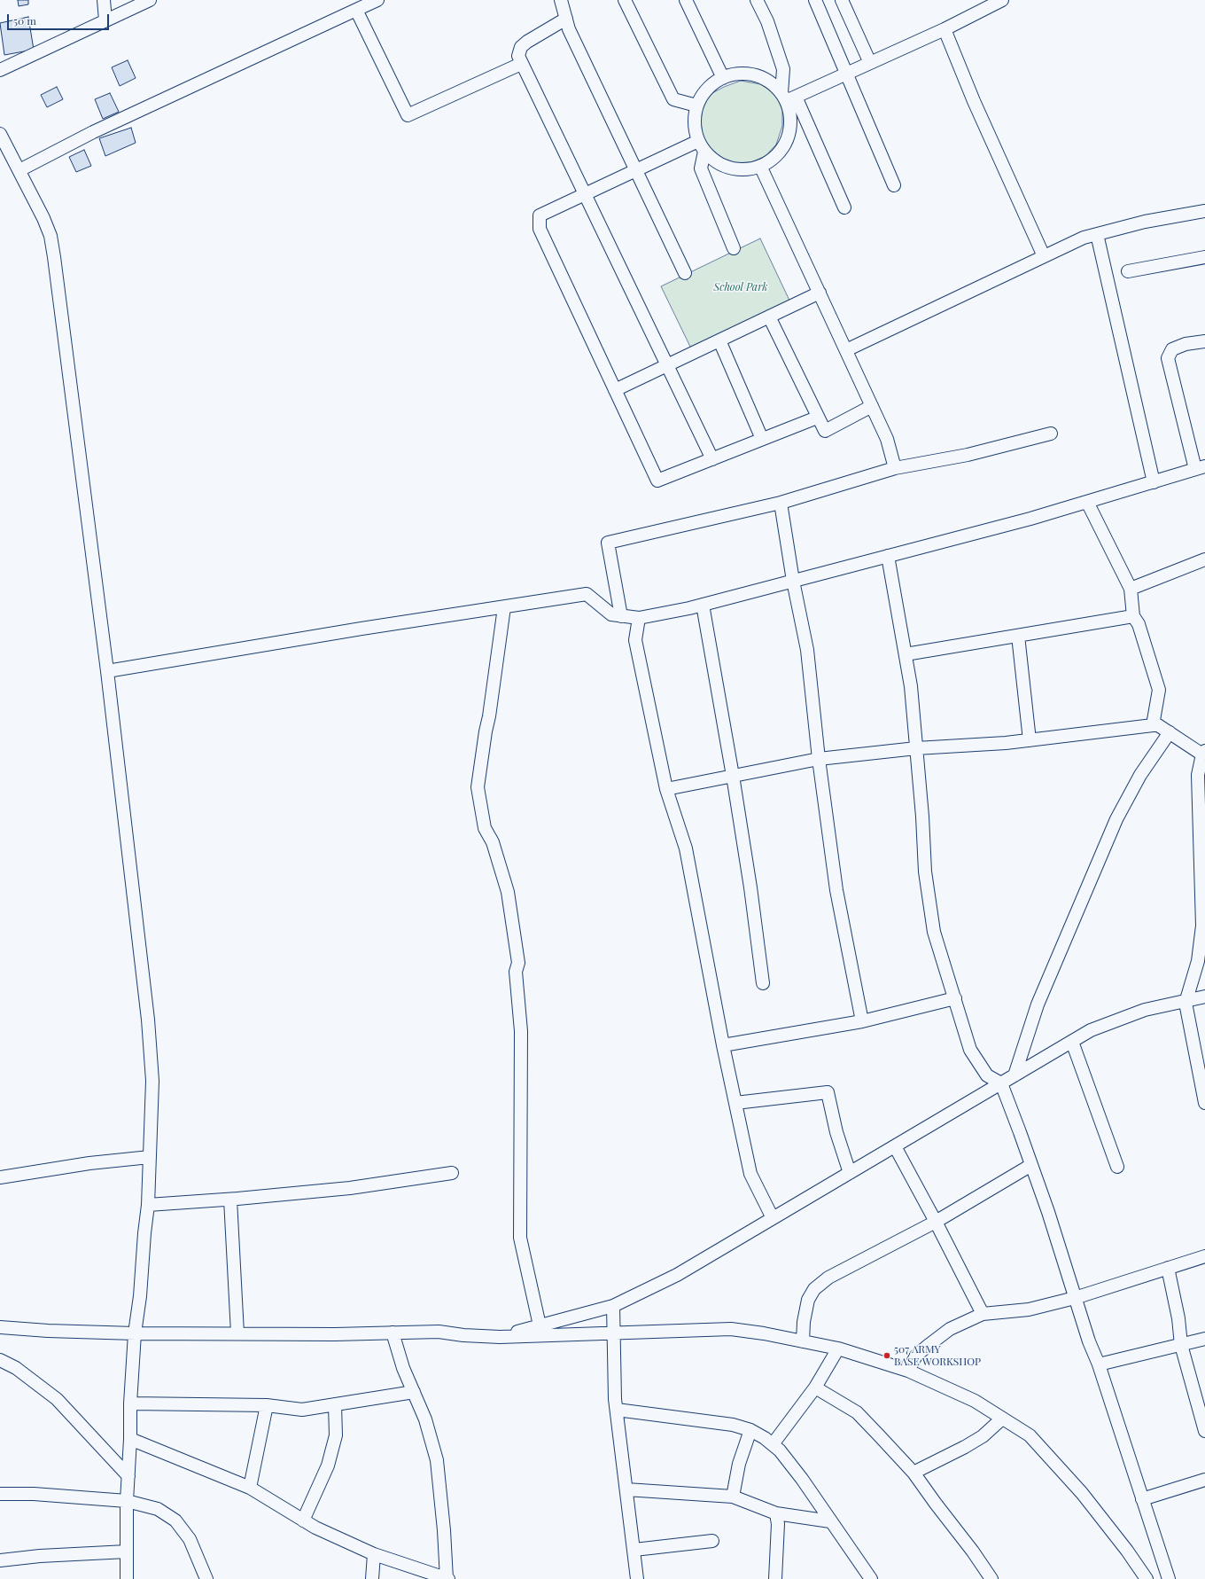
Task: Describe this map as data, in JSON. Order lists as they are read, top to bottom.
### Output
{
  "parks": ["School Park"],
  "places": ["507 ARMY BASE WORKSHOP"],
  "scale_bar": "50 m"
}
